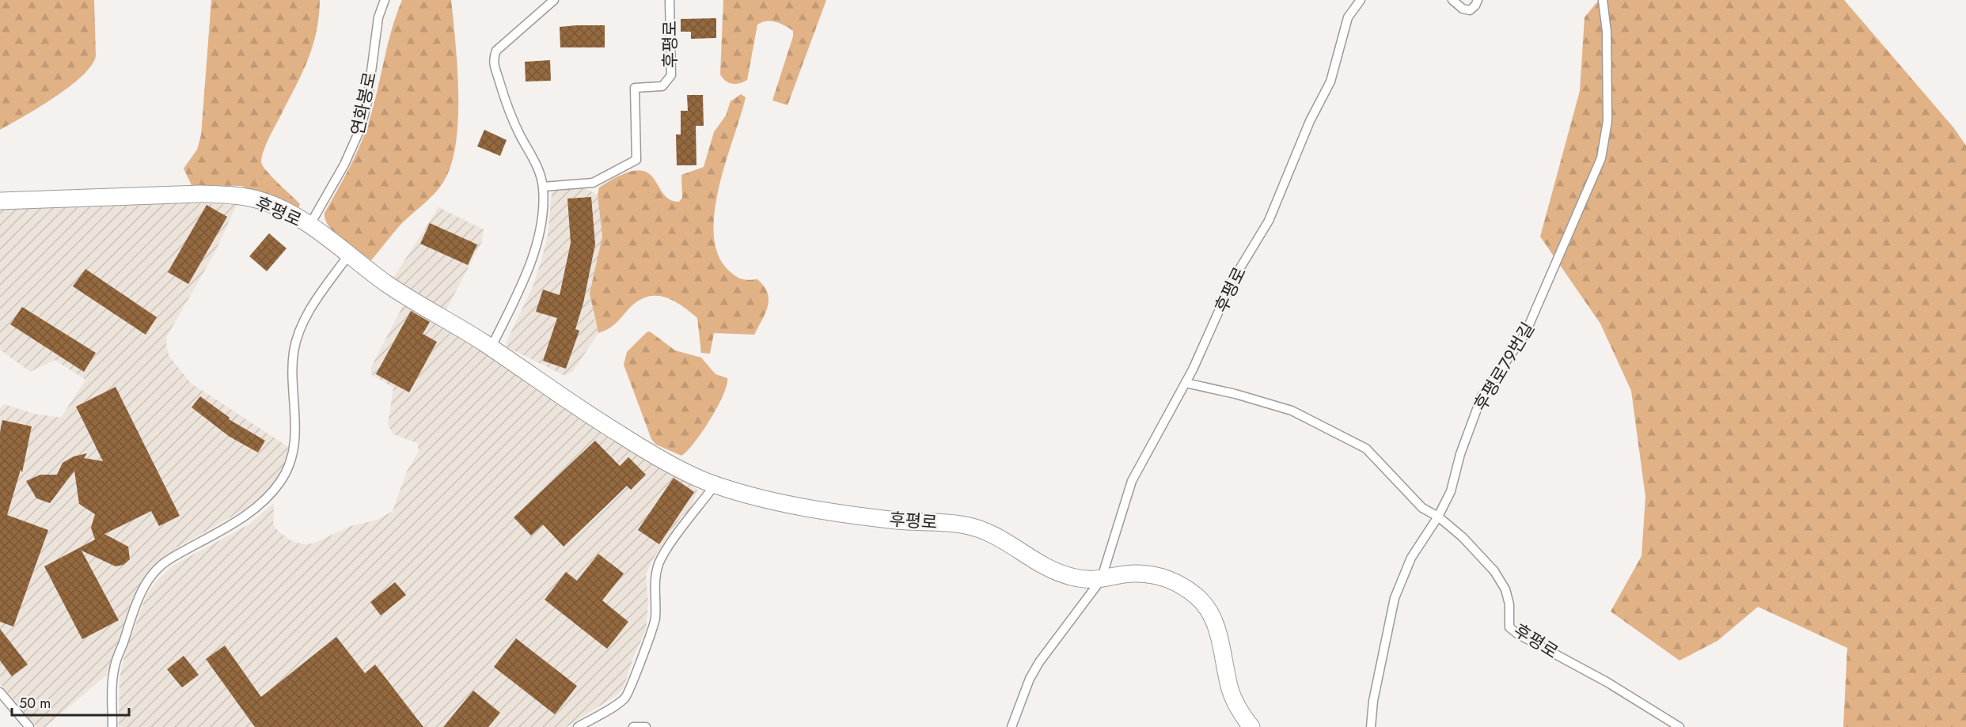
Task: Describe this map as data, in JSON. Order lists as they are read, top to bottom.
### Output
{
  "streets": {
    "street": ["후평로"],
    "lane": ["연화봉로", "후평로79번길"]
  },
  "crossings": [
    ["후평로", "연화봉로"],
    ["후평로", "후평로79번길"]
  ],
  "scale_bar": "50 m"
}
